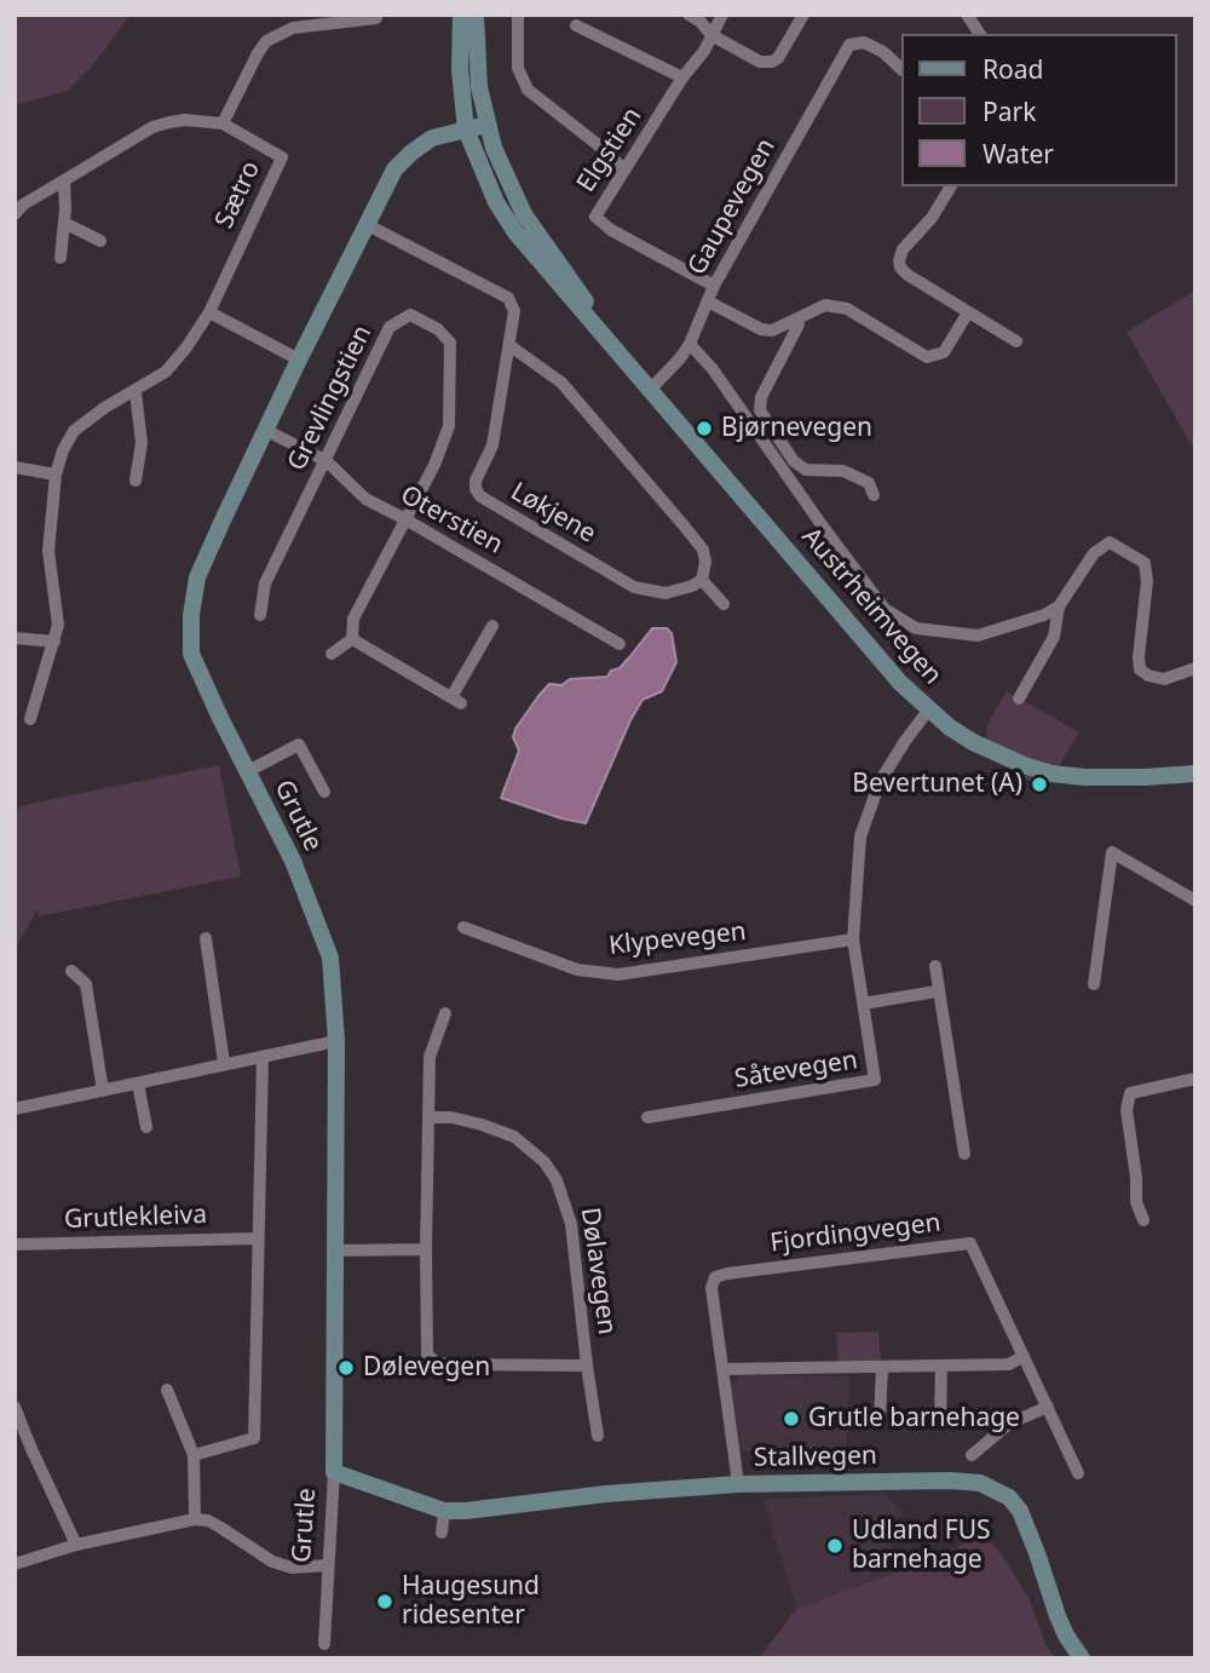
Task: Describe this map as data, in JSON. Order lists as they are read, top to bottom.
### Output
{
  "streets": {
    "street": [
      "Elgstien",
      "Sætro",
      "Gaupevegen",
      "Grevlingstien",
      "Løkjene",
      "Oterstien",
      "Austrheimvegen",
      "Grutle",
      "Klypevegen",
      "Såtevegen",
      "Grutlekleiva",
      "Fjordingvegen",
      "Dølavegen",
      "Stallvegen"
    ]
  },
  "crossings": [
    ["Elgstien", "Gaupevegen"],
    ["Gaupevegen", "Austrheimvegen"],
    ["Grevlingstien", "Oterstien"],
    ["Løkjene", "Grutle"],
    ["Oterstien", "Grutle"],
    ["Austrheimvegen", "Grutle"],
    ["Austrheimvegen", "Såtevegen"],
    ["Grutle", "Stallvegen"],
    ["Klypevegen", "Såtevegen"],
    ["Fjordingvegen", "Stallvegen"]
  ],
  "places": [
    "Bjørnevegen",
    "Bevertunet (A)",
    "Dølevegen",
    "Grutle barnehage",
    "Udland FUS barnehage",
    "Haugesund ridesenter"
  ],
  "legend": ["Road", "Park", "Water"]
}
